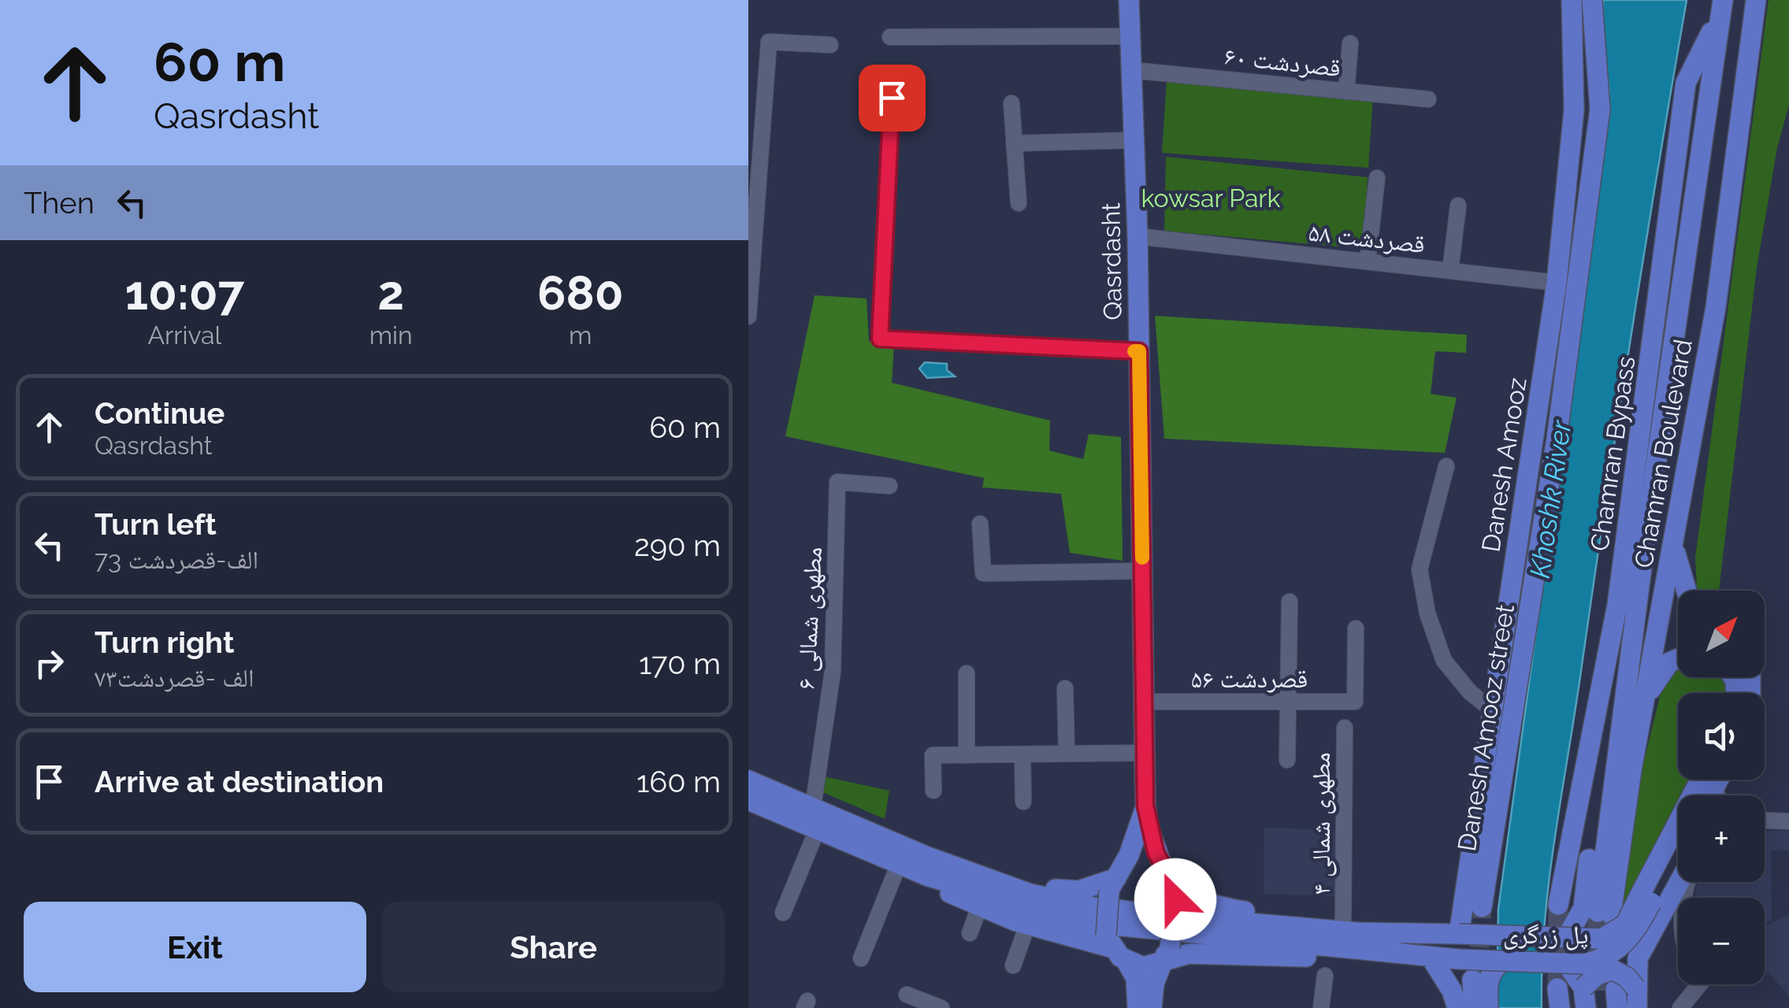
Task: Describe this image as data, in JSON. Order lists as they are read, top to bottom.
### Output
{
  "streets": {
    "main road": [
      "Qasrdasht",
      "Chamran Bypass",
      "Chamran Boulevard",
      "Danesh Amooz",
      "Danesh Amooz street",
      "پل زرگری"
    ],
    "street": [
      "۶۰ قصردشت",
      "قصردشت ۵۸",
      "۶ مطهری شمالی",
      "۵۶ قصردشت",
      "۴ مطهری شمالی"
    ]
  },
  "crossings": [
    ["۶۰ قصردشت", "Qasrdasht"],
    ["قصردشت ۵۸", "Qasrdasht"],
    ["قصردشت ۵۸", "Danesh Amooz"],
    ["Qasrdasht", "۵۶ قصردشت"],
    ["Chamran Bypass", "Chamran Boulevard"],
    ["Danesh Amooz", "پل زرگری"]
  ],
  "water": ["Khoshk River"],
  "parks": ["kowsar Park"],
  "north": "top right",
  "page": {
    "turn": ["60 m", "Qasrdasht"],
    "then": "Then",
    "eta": [
      "10:07",
      "Arrival",
      "2",
      "min",
      "680",
      "m"
    ],
    "list": [
      {
        "name": "Continue",
        "note": "Qasrdasht",
        "value": "60 m"
      },
      {
        "name": "Turn left",
        "note": "73 الف-قصردشت",
        "value": "290 m"
      },
      {
        "name": "Turn right",
        "note": "الف -قصردشت۷۳",
        "value": "170 m"
      },
      {
        "name": "Arrive at destination",
        "value": "160 m"
      }
    ],
    "map_buttons": ["+", "−"],
    "buttons": ["Exit", "Share"]
  }
}
